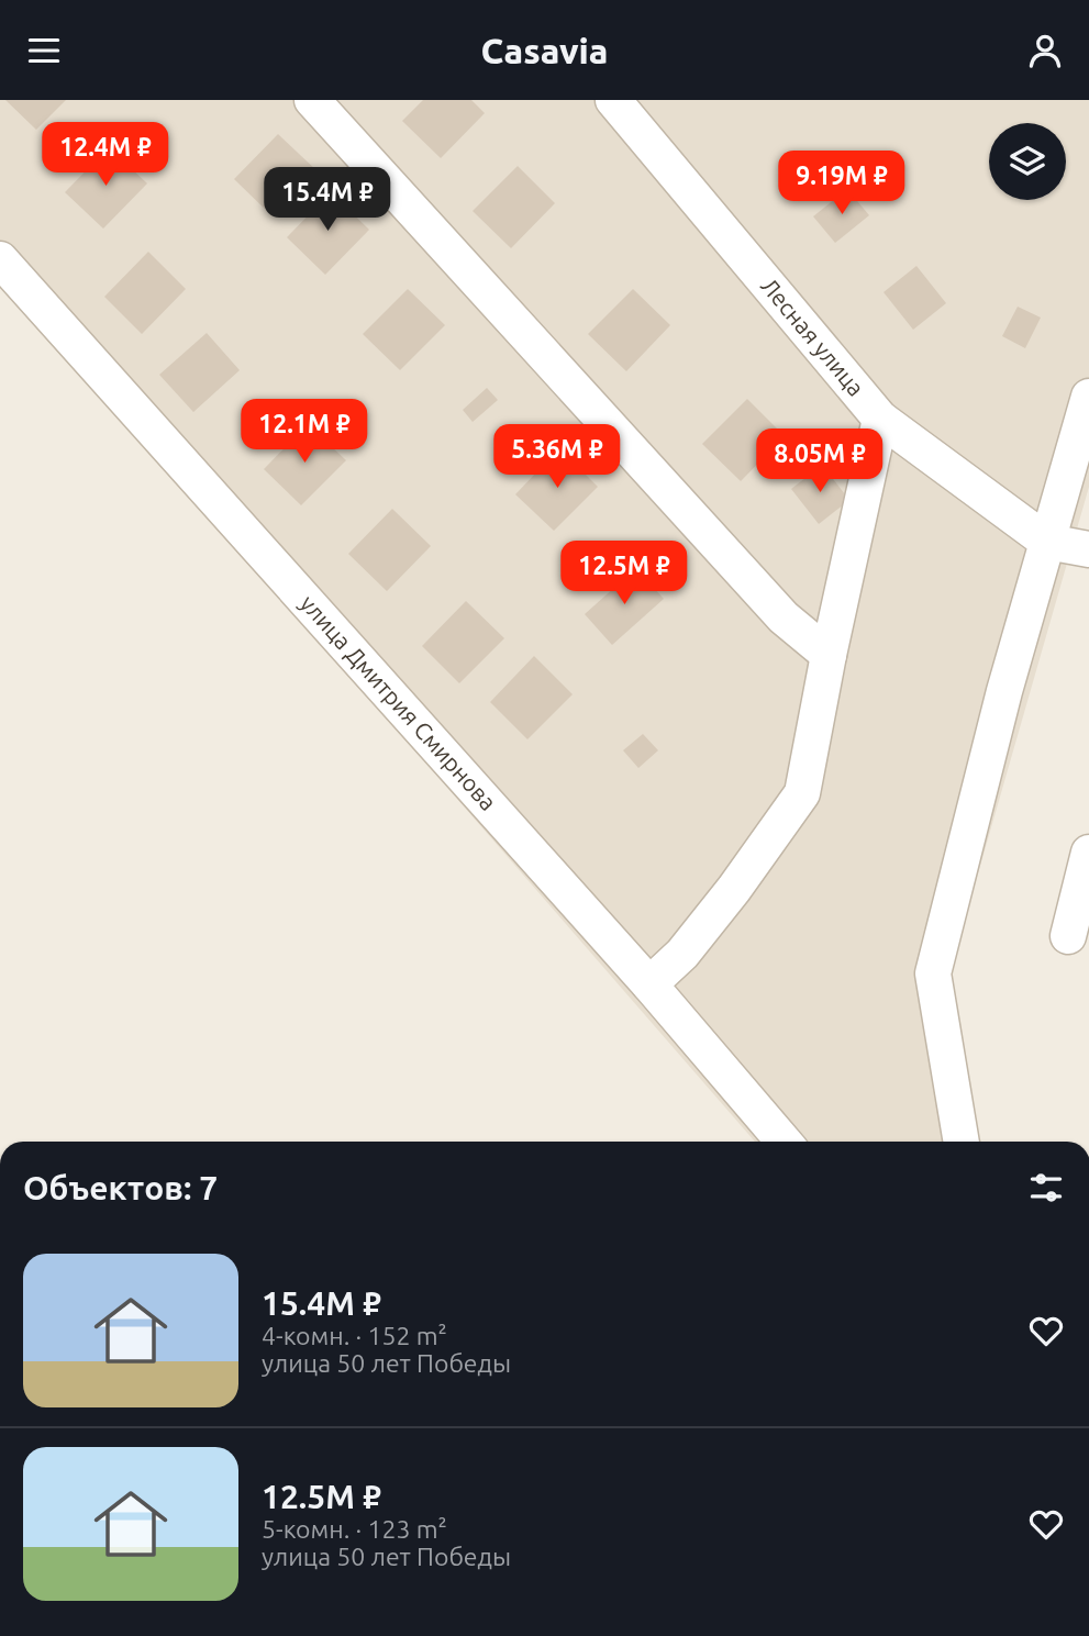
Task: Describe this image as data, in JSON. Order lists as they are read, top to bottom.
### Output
{
  "streets": {
    "street": ["Лесная улица", "улица Дмитрия Смирнова"]
  },
  "page": {
    "header": "Casavia",
    "price": [
      "12.4M ₽",
      "9.19M ₽",
      "15.4M ₽",
      "12.1M ₽",
      "5.36M ₽",
      "8.05M ₽",
      "12.5M ₽"
    ],
    "heading": "Объектов: 7",
    "list": [
      {
        "name": "15.4M ₽",
        "note": "4-комн. · 152 m² · улица 50 лет Победы"
      },
      {
        "name": "12.5M ₽",
        "note": "5-комн. · 123 m² · улица 50 лет Победы"
      }
    ]
  }
}
